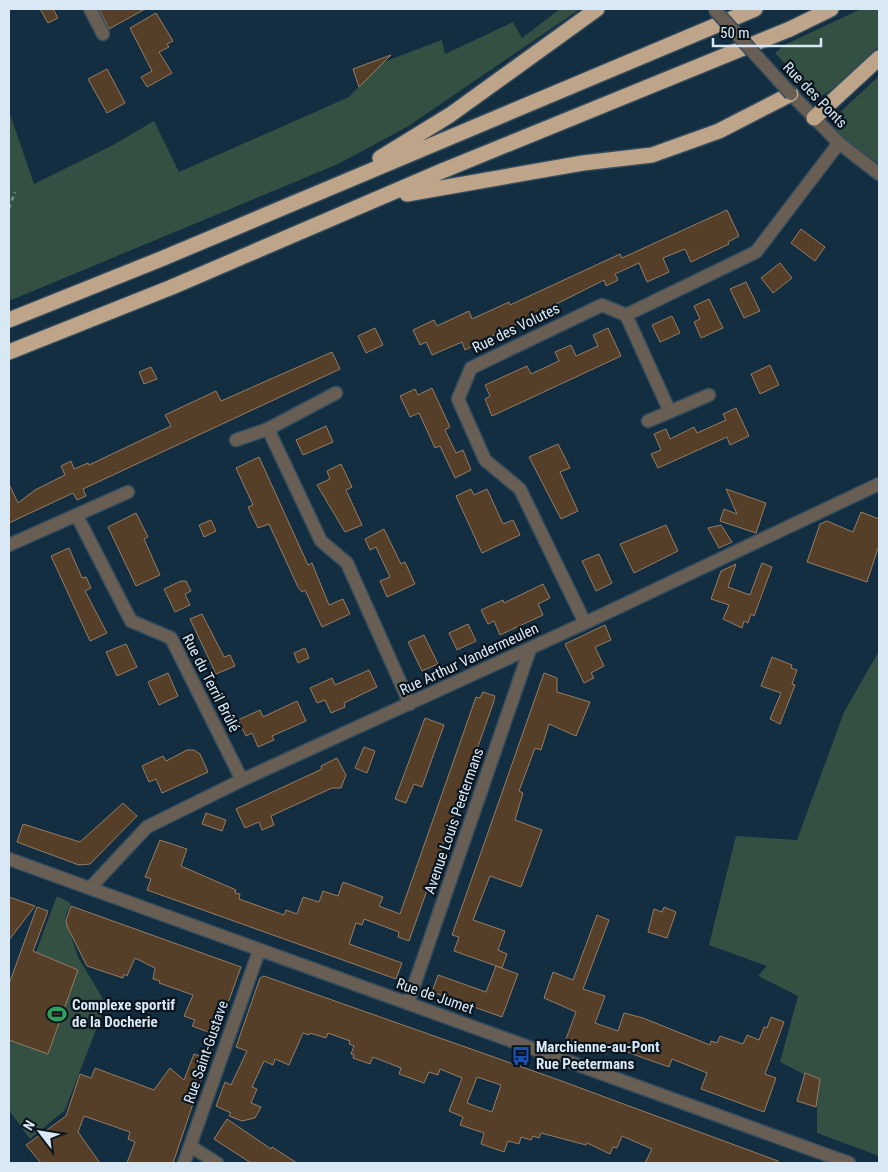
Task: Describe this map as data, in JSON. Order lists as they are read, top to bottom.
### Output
{
  "streets": {
    "street": [
      "Rue des Ponts",
      "Rue des Volutes",
      "Rue Arthur Vandermeulen",
      "Rue du Terril Brûlé",
      "Avenue Louis Peetermans",
      "Rue de Jumet",
      "Rue Saint-Gustave"
    ]
  },
  "crossings": [
    ["Rue des Volutes", "Rue Arthur Vandermeulen"],
    ["Rue Arthur Vandermeulen", "Rue du Terril Brûlé"],
    ["Rue Arthur Vandermeulen", "Avenue Louis Peetermans"],
    ["Rue Arthur Vandermeulen", "Rue de Jumet"],
    ["Avenue Louis Peetermans", "Rue de Jumet"],
    ["Rue de Jumet", "Rue Saint-Gustave"]
  ],
  "places": {
    "sports": ["Complexe sportif de la Docherie"],
    "bus stop": ["Marchienne-au-Pont Rue Peetermans"]
  },
  "scale_bar": "50 m",
  "north": "top left"
}
